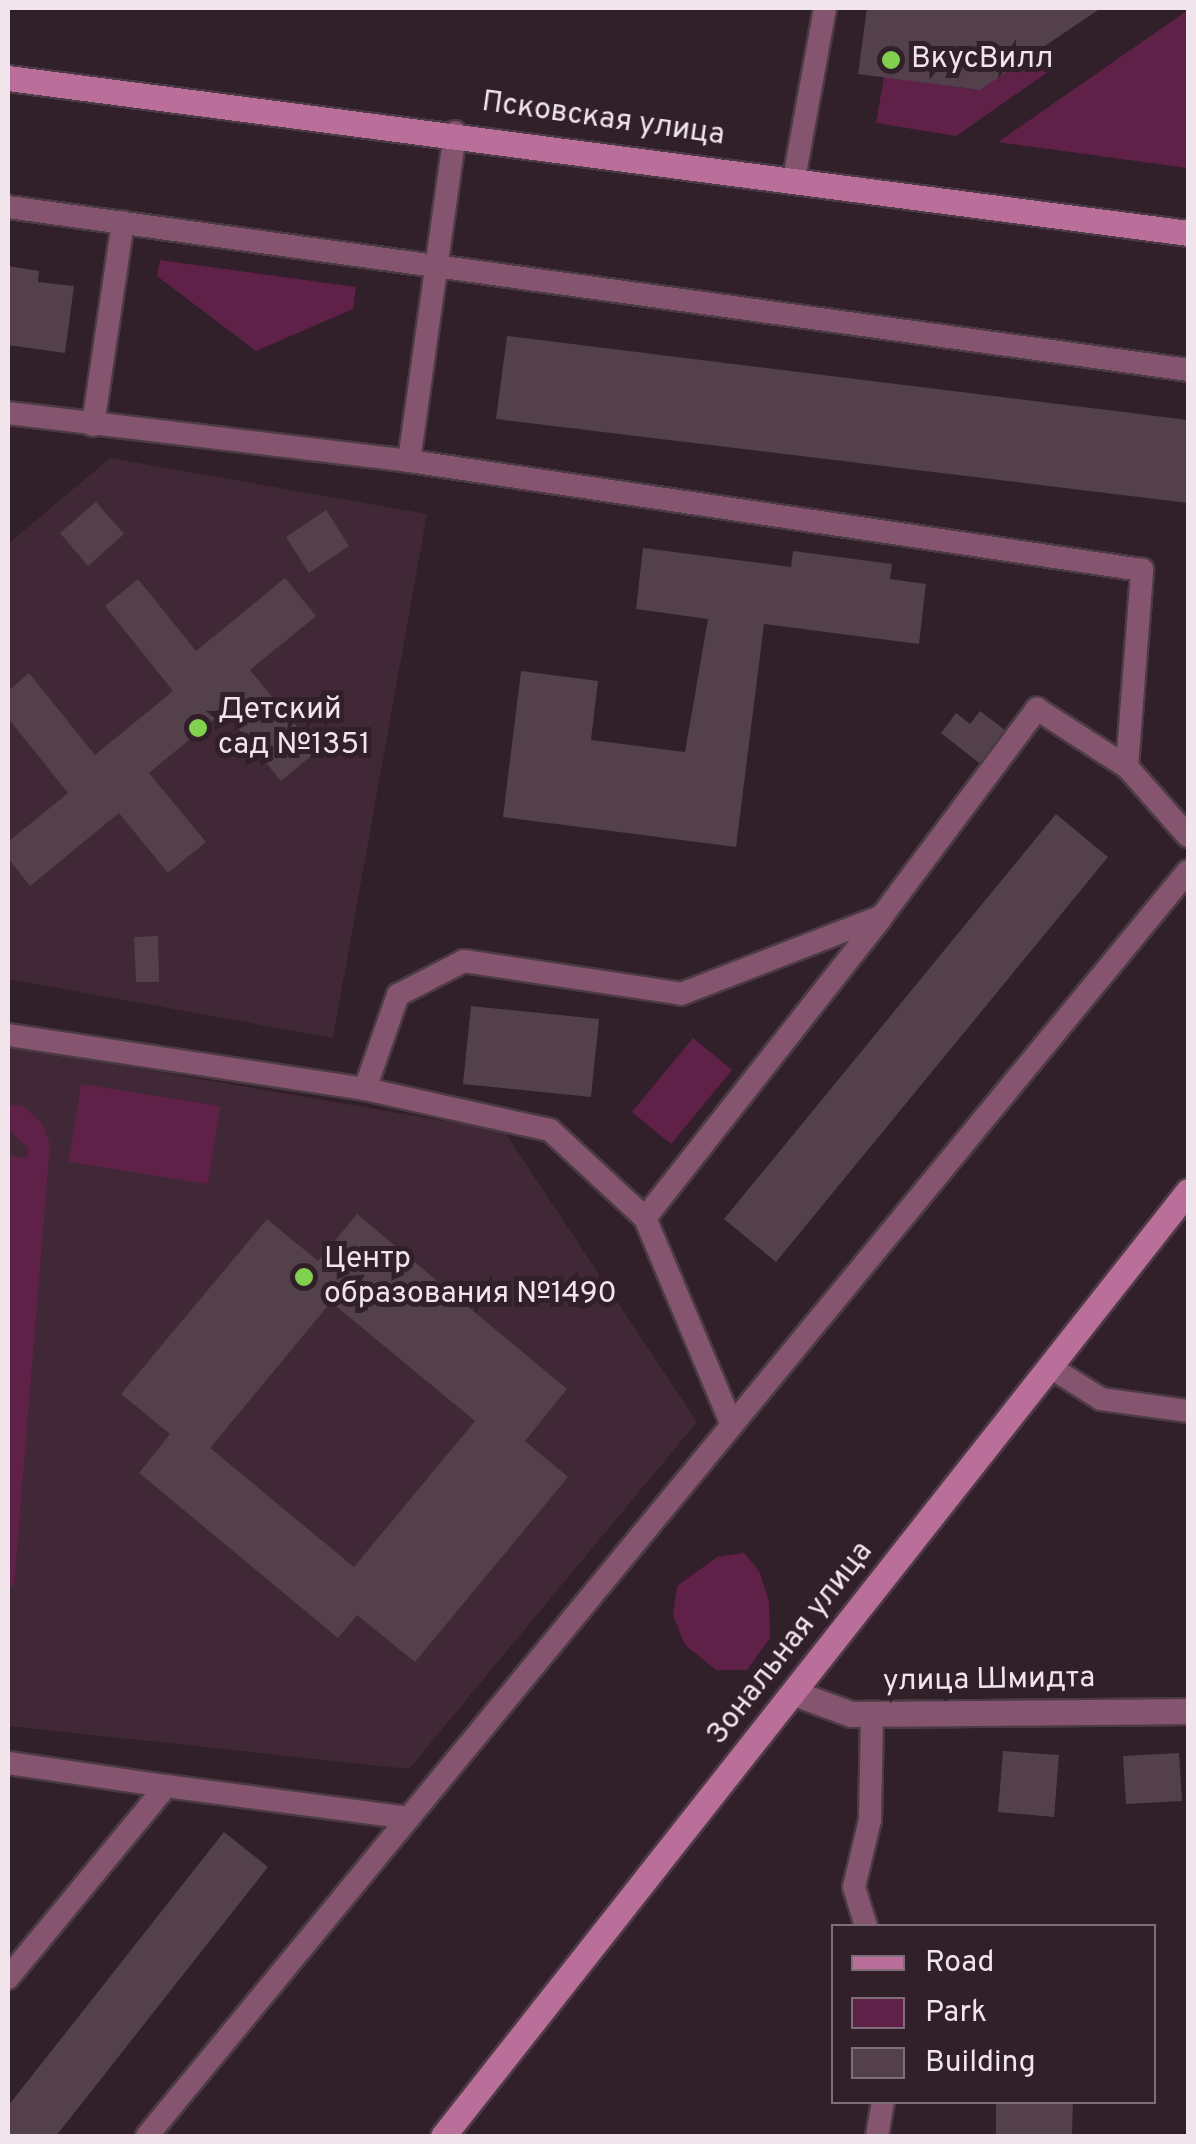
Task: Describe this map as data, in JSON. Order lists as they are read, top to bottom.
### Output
{
  "streets": {
    "street": ["Псковская улица", "Зональная улица", "улица Шмидта"]
  },
  "crossings": [
    ["Зональная улица", "улица Шмидта"]
  ],
  "places": ["ВкусВилл", "Детский сад №1351", "Центр образования №1490"],
  "legend": ["Road", "Park", "Building"]
}
